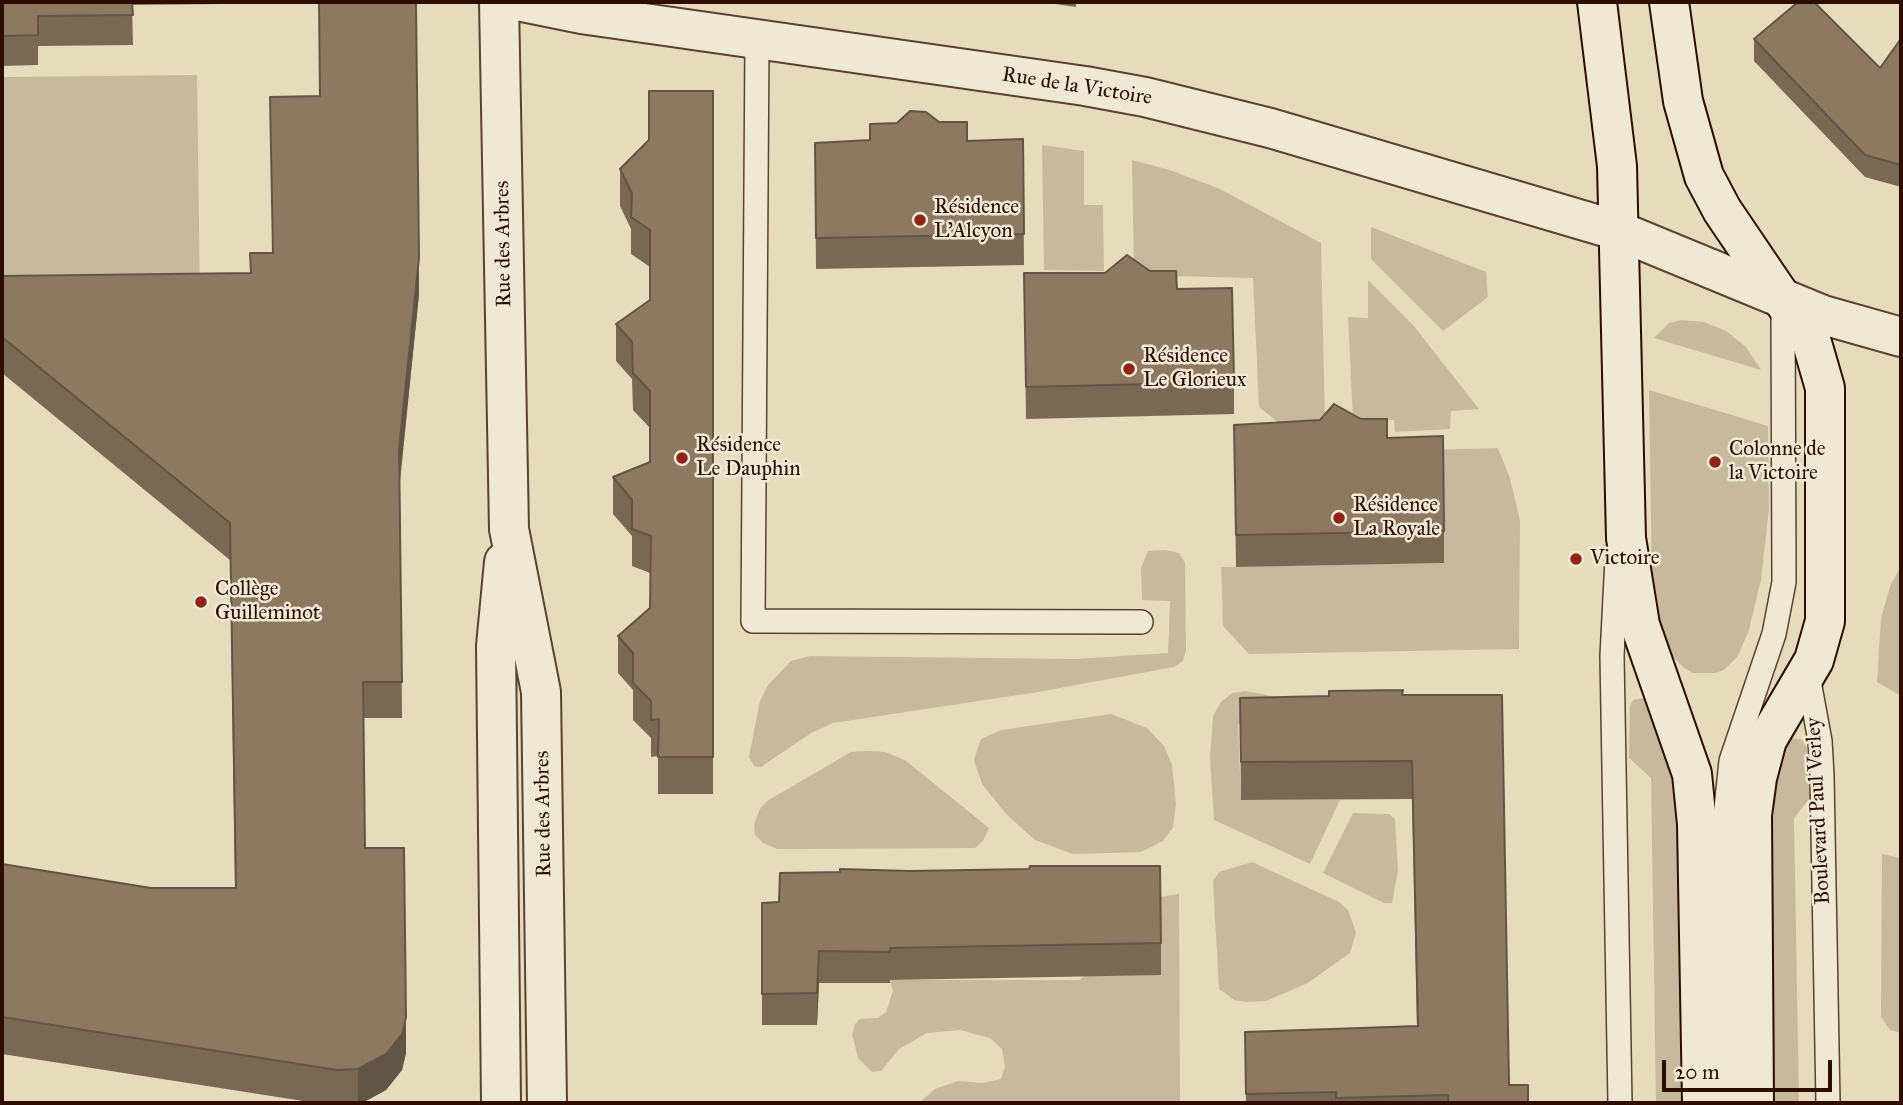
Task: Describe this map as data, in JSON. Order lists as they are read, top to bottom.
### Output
{
  "streets": {
    "street": ["Rue de la Victoire", "Rue des Arbres", "Boulevard Paul Verley"]
  },
  "crossings": [
    ["Rue de la Victoire", "Rue des Arbres"]
  ],
  "places": [
    "Résidence L'Alcyon",
    "Résidence Le Glorieux",
    "Résidence Le Dauphin",
    "Colonne de la Victoire",
    "Résidence La Royale",
    "Victoire",
    "Collège Guilleminot"
  ],
  "scale_bar": "20 m"
}
